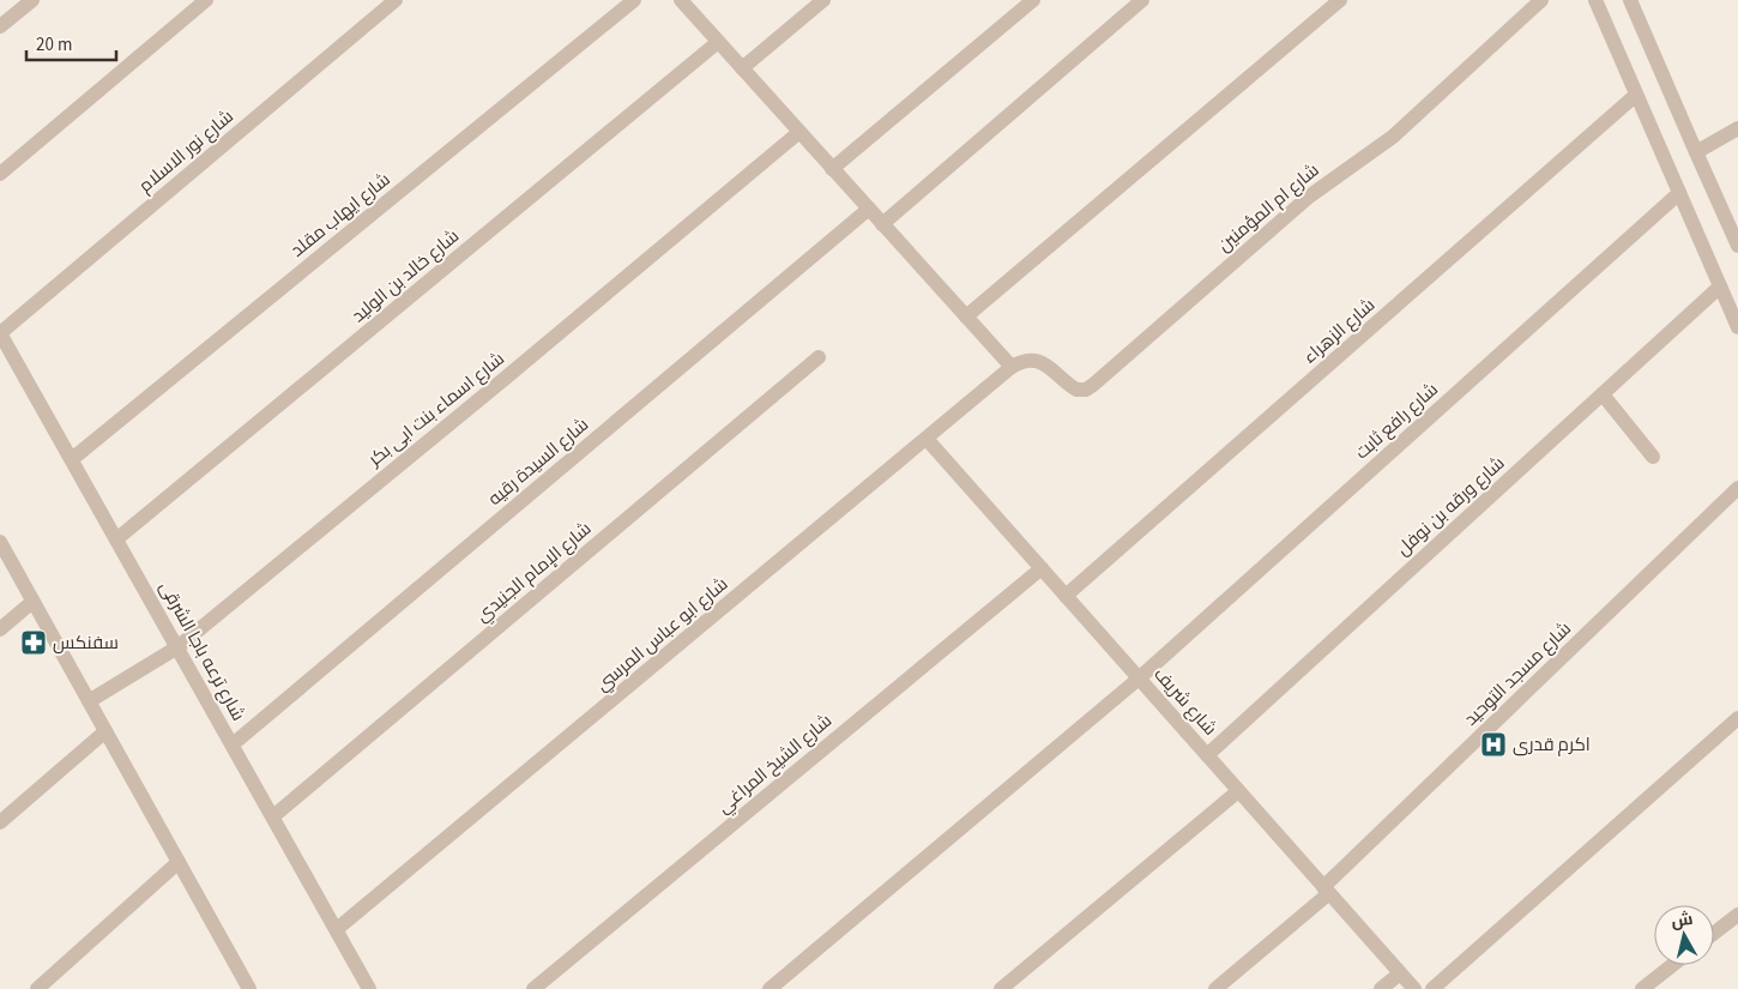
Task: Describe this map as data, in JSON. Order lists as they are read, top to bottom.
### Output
{
  "streets": {
    "street": [
      "شارع نور الاسلام",
      "شارع ام المؤمنين",
      "شارع ايهاب مقلد",
      "شارع خالد بن الوليد",
      "شارع الزهراء",
      "شارع اسماء بنت ابى بكر",
      "شارع رافع ثابت",
      "شارع السيدة رقيه",
      "شارع ورقه بن نوفل",
      "شارع الإمام الجنيدي",
      "شارع ابو عباس المرسي",
      "شارع ترعه باجا الشرقى",
      "شارع مسجد التوحيد",
      "شارع شريف",
      "شارع الشيخ المراغي"
    ]
  },
  "crossings": [
    ["شارع نور الاسلام", "شارع ترعه باجا الشرقى"],
    ["شارع ام المؤمنين", "شارع ابو عباس المرسي"],
    ["شارع ايهاب مقلد", "شارع ترعه باجا الشرقى"],
    ["شارع خالد بن الوليد", "شارع ترعه باجا الشرقى"],
    ["شارع الزهراء", "شارع شريف"],
    ["شارع اسماء بنت ابى بكر", "شارع ترعه باجا الشرقى"],
    ["شارع رافع ثابت", "شارع شريف"],
    ["شارع السيدة رقيه", "شارع ترعه باجا الشرقى"],
    ["شارع ورقه بن نوفل", "شارع شريف"],
    ["شارع الإمام الجنيدي", "شارع ترعه باجا الشرقى"],
    ["شارع ابو عباس المرسي", "شارع ترعه باجا الشرقى"],
    ["شارع ابو عباس المرسي", "شارع شريف"],
    ["شارع مسجد التوحيد", "شارع شريف"],
    ["شارع شريف", "شارع الشيخ المراغي"]
  ],
  "places": {
    "pharmacy": ["سفنكس"],
    "hospital": ["اكرم قدرى"]
  },
  "scale_bar": "20 m",
  "north": "top"
}
